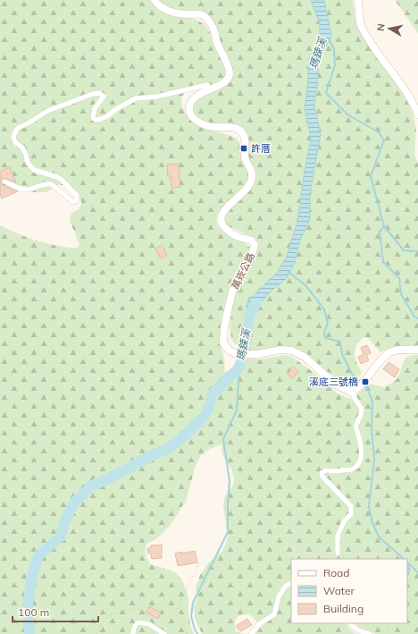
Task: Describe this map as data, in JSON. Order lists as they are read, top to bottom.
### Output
{
  "streets": {
    "street": ["萬崁公路"]
  },
  "water": ["瑪鋉溪"],
  "places": {
    "transit": ["許厝", "溪底三號橋"]
  },
  "legend": ["Road", "Water", "Building"],
  "scale_bar": "100 m",
  "north": "left"
}
